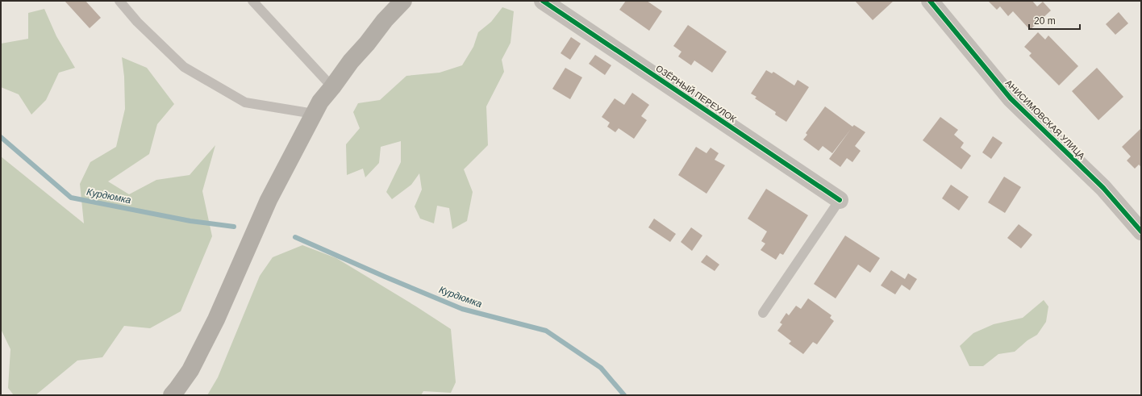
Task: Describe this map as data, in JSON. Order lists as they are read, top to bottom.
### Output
{
  "streets": {
    "street": ["ОЗЁРНЫЙ ПЕРЕУЛОК", "АНИСИМОВСКАЯ УЛИЦА"]
  },
  "water": ["Курдюмка"],
  "scale_bar": "20 m"
}
